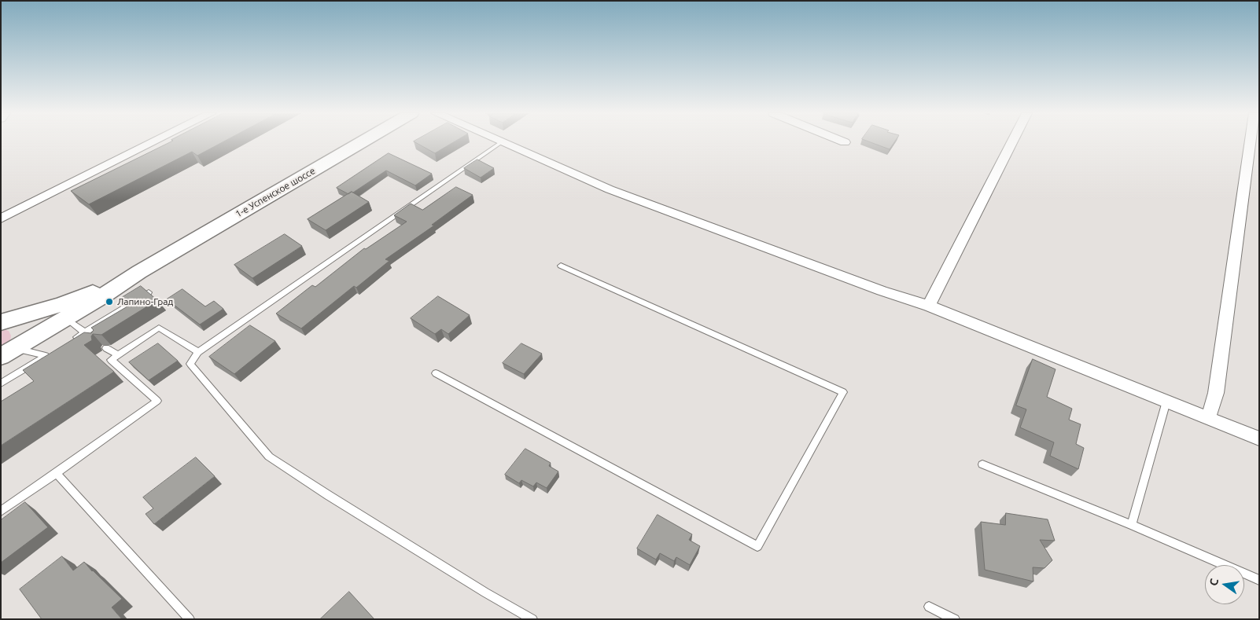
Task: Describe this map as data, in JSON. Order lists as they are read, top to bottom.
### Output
{
  "streets": {
    "main road": ["1-е Успенское шоссе"]
  },
  "places": ["Лапино-Град"],
  "north": "left"
}
